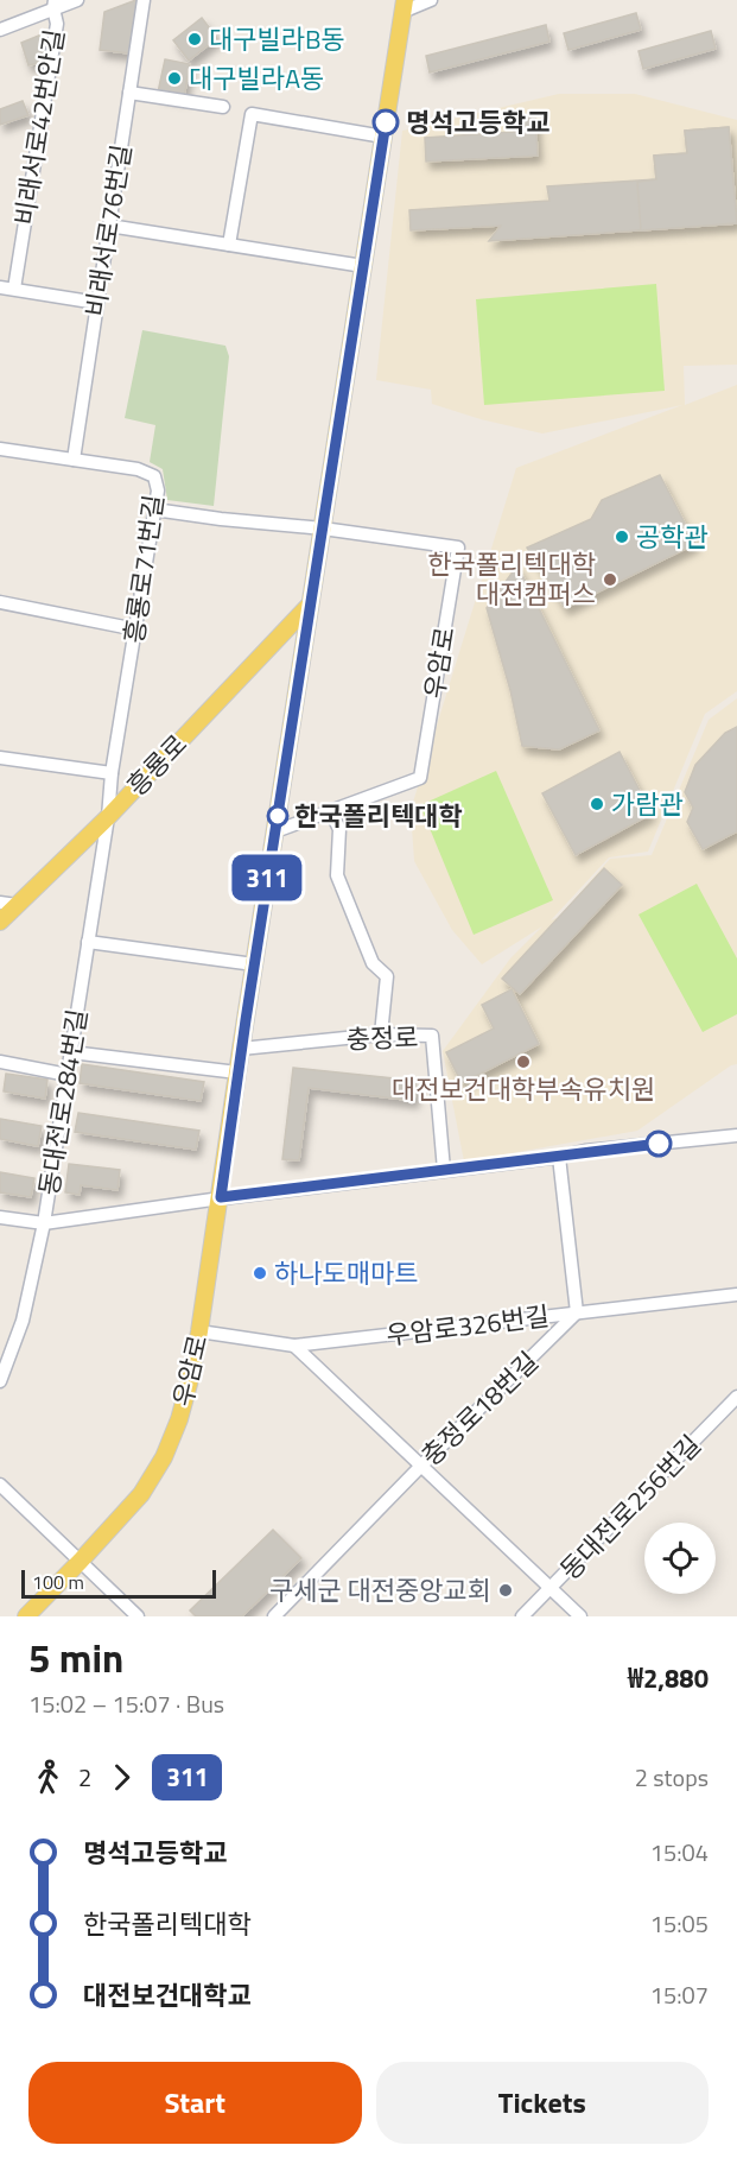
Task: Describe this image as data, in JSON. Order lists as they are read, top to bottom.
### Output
{
  "streets": {
    "main road": ["우암로", "흥룡로"],
    "street": [
      "비래서로42번안길",
      "비래서로76번길",
      "흥룡로71번길",
      "충정로",
      "동대전로284번길",
      "우암로326번길",
      "충정로18번길",
      "동대전로256번길"
    ]
  },
  "crossings": [
    ["비래서로76번길", "흥룡로71번길"],
    ["흥룡로71번길", "우암로"],
    ["흥룡로71번길", "흥룡로"],
    ["흥룡로71번길", "동대전로284번길"],
    ["우암로", "흥룡로"],
    ["우암로", "충정로"],
    ["우암로", "우암로326번길"],
    ["흥룡로", "동대전로284번길"],
    ["우암로326번길", "충정로18번길"]
  ],
  "places": [
    "대구빌라B동",
    "대구빌라A동",
    "명석고등학교",
    "공학관",
    "한국폴리텍대학 대전캠퍼스",
    "가람관",
    "한국폴리텍대학",
    "대전보건대학부속유치원",
    "하나도매마트",
    "구세군 대전중앙교회"
  ],
  "lines": ["bus line 311"],
  "scale_bar": "100 m",
  "page": {
    "on_map": "311",
    "scale": "100 m",
    "heading": ["5 min", "15:02 – 15:07 · Bus", "₩2,880"],
    "legs": ["2", "311", "2 stops"],
    "list": [
      {
        "name": "명석고등학교",
        "value": "15:04"
      },
      {
        "name": "한국폴리텍대학",
        "value": "15:05"
      },
      {
        "name": "대전보건대학교",
        "value": "15:07"
      }
    ],
    "buttons": ["Start", "Tickets"]
  }
}
